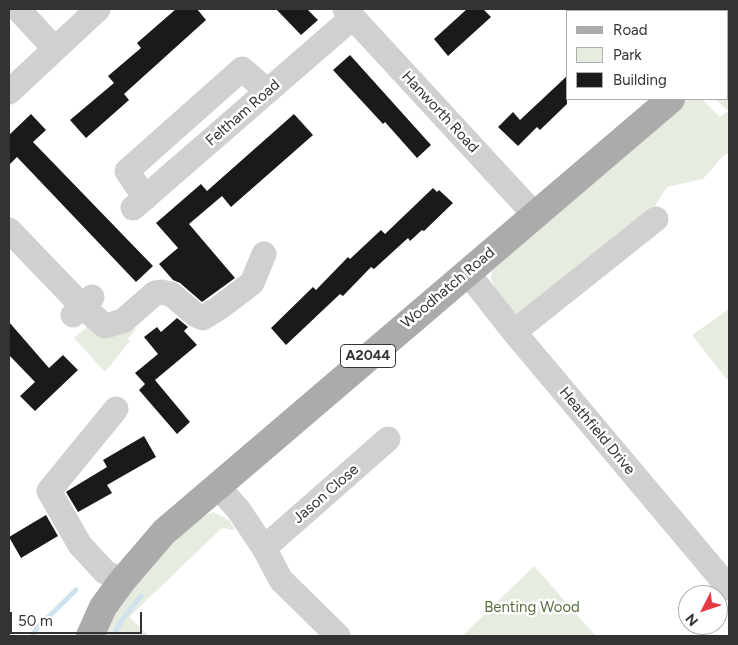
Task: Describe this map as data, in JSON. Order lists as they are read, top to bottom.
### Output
{
  "streets": {
    "main road": ["Woodhatch Road", "A2044"],
    "street": [
      "Hanworth Road",
      "Feltham Road",
      "Heathfield Drive",
      "Jason Close"
    ]
  },
  "crossings": [
    ["Hanworth Road", "Feltham Road"],
    ["Hanworth Road", "Woodhatch Road"],
    ["Woodhatch Road", "Heathfield Drive"]
  ],
  "parks": ["Benting Wood"],
  "legend": ["Road", "Park", "Building"],
  "scale_bar": "50 m",
  "north": "bottom left"
}
